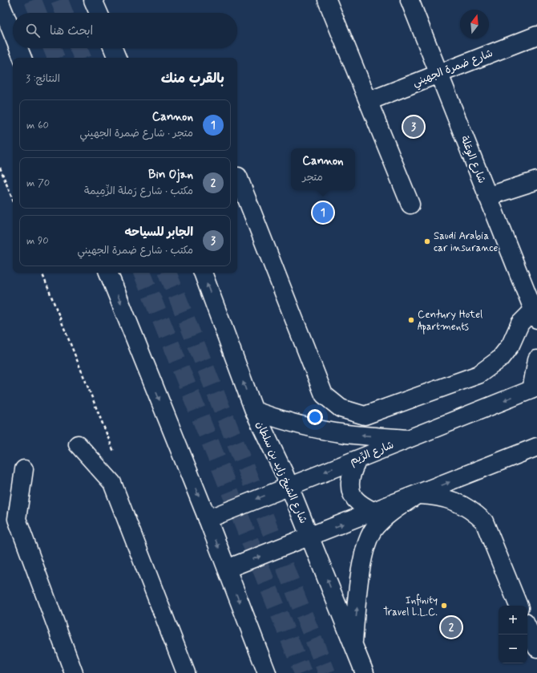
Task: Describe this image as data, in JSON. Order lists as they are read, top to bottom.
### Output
{
  "streets": {
    "street": [
      "شارع ضمرة الجهيني",
      "شارع الوِعَلة",
      "شارع الرِّيم",
      "شارع الشيخ زايد بن سلطان"
    ]
  },
  "crossings": [
    ["شارع ضمرة الجهيني", "شارع الوِعَلة"],
    ["شارع الرِّيم", "شارع الشيخ زايد بن سلطان"]
  ],
  "places": ["Saudi Arabia car insurance", "Century Hotel Apartments", "Infinity Travel L.L.C."],
  "north": "top",
  "page": {
    "search": "ابحث هنا",
    "heading": ["بالقرب منك", "النتائج: 3"],
    "list": [
      {
        "mark": "1",
        "name": "Cannon",
        "note": "متجر · شارع ضمرة الجهيني",
        "value": "60 m"
      },
      {
        "mark": "2",
        "name": "Bin Ojan",
        "note": "مكتب · شارع رَملة الزِّمِيمة",
        "value": "70 m"
      },
      {
        "mark": "3",
        "name": "الجابر للسياحه",
        "note": "مكتب · شارع ضمرة الجهيني",
        "value": "90 m"
      }
    ],
    "pins": ["3", "1", "2"],
    "popup": ["Cannon", "متجر"],
    "map_buttons": ["+", "−"]
  }
}
